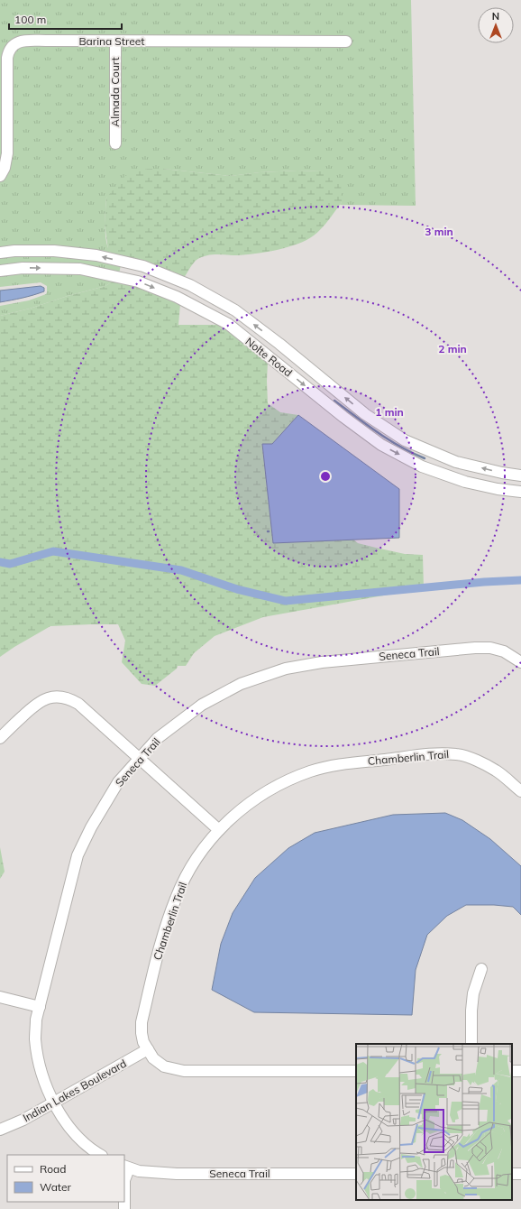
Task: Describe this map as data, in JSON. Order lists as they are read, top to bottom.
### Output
{
  "streets": {
    "street": [
      "Barina Street",
      "Almada Court",
      "Nolte Road",
      "Seneca Trail",
      "Chamberlin Trail",
      "Indian Lakes Boulevard"
    ]
  },
  "crossings": [
    ["Barina Street", "Almada Court"],
    ["Seneca Trail", "Indian Lakes Boulevard"],
    ["Chamberlin Trail", "Indian Lakes Boulevard"]
  ],
  "legend": ["Road", "Water"],
  "scale_bar": "100 m",
  "north": "top",
  "rings": ["3 min", "2 min", "1 min"]
}
